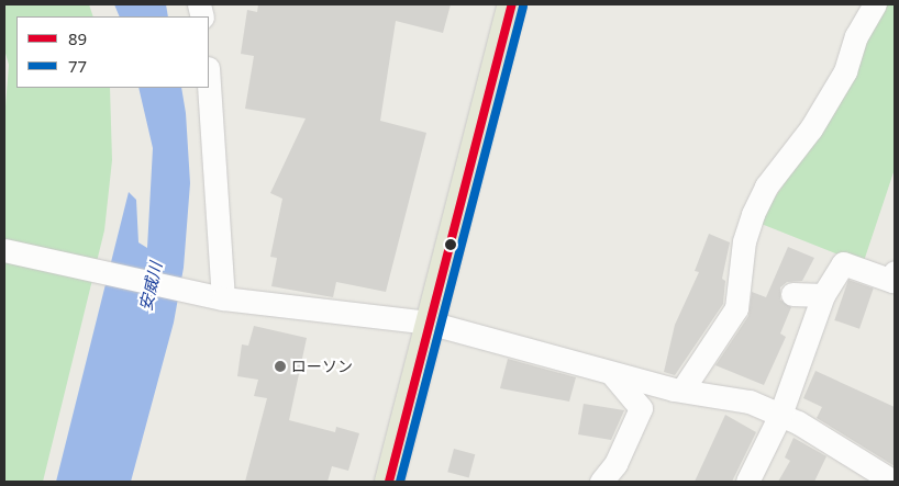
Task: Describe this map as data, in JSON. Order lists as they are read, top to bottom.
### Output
{
  "water": ["安威川"],
  "places": ["ローソン"],
  "lines": ["transit line 89", "transit line 77"],
  "legend": ["89", "77"]
}
